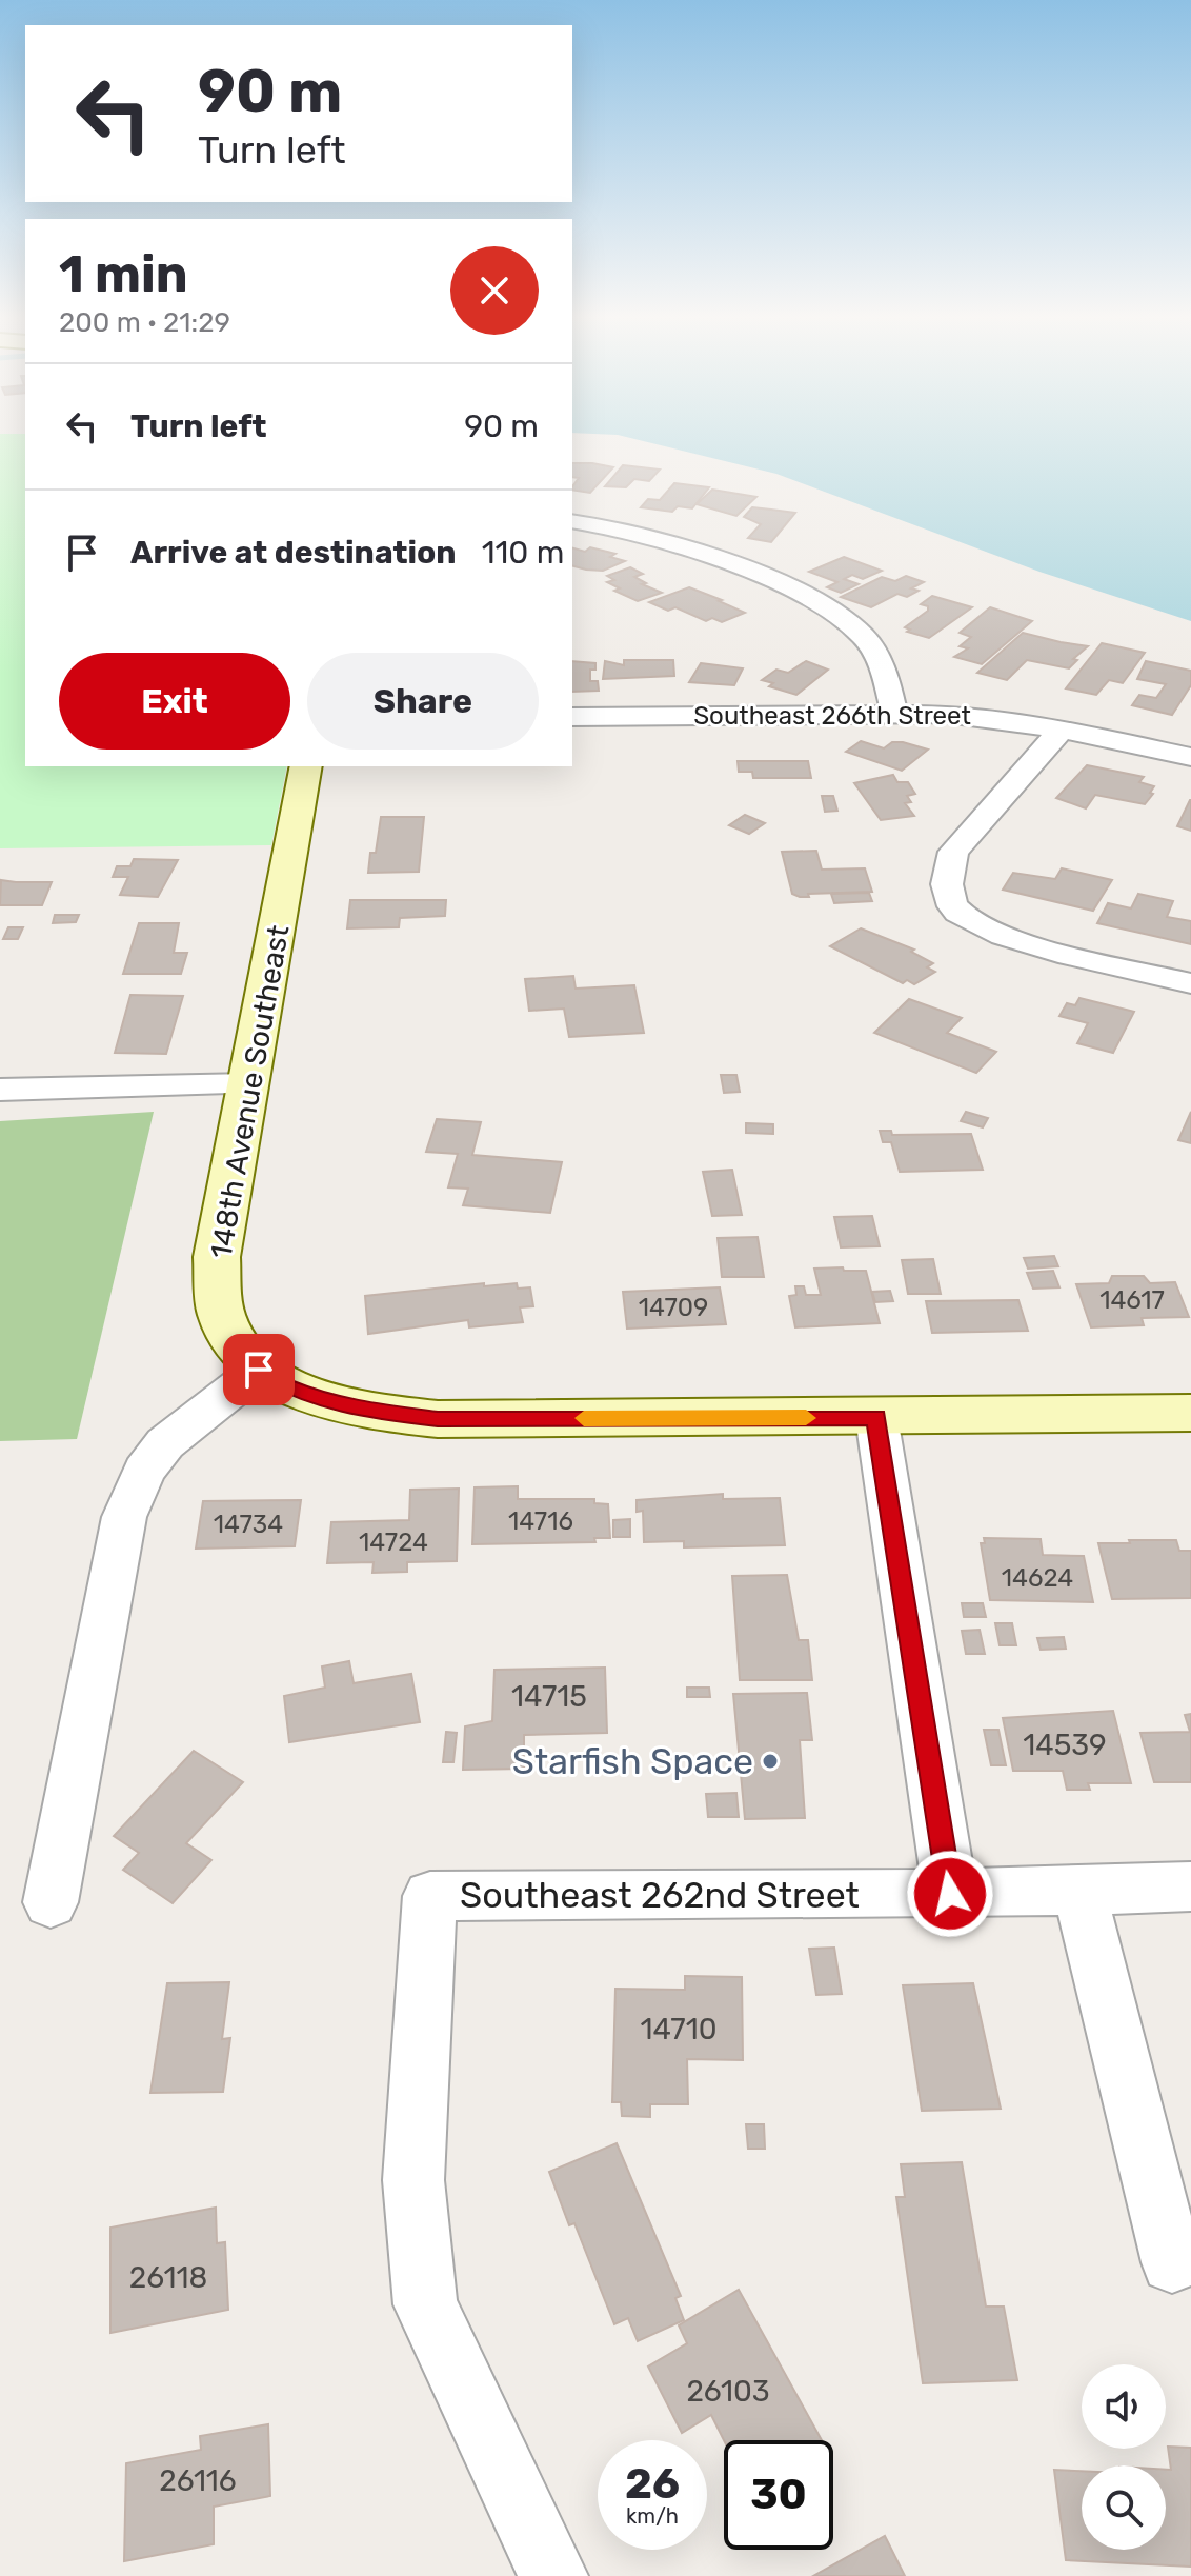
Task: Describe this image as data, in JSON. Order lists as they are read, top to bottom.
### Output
{
  "streets": {
    "street": ["Southeast 266th Street", "148th Avenue Southeast", "Southeast 262nd Street"]
  },
  "places": ["Starfish Space"],
  "house_numbers": [
    "14617",
    "14709",
    "14716",
    "14734",
    "14724",
    "14624",
    "14715",
    "14539",
    "14710",
    "26118",
    "26103",
    "26116"
  ],
  "page": {
    "turn": ["90 m", "Turn left"],
    "heading": ["1 min", "200 m · 21:29"],
    "list": [
      {
        "name": "Turn left",
        "value": "90 m"
      },
      {
        "name": "Arrive at destination",
        "value": "110 m"
      }
    ],
    "buttons": ["Exit", "Share"],
    "speed": "26 km/h",
    "limit": "30"
  }
}
